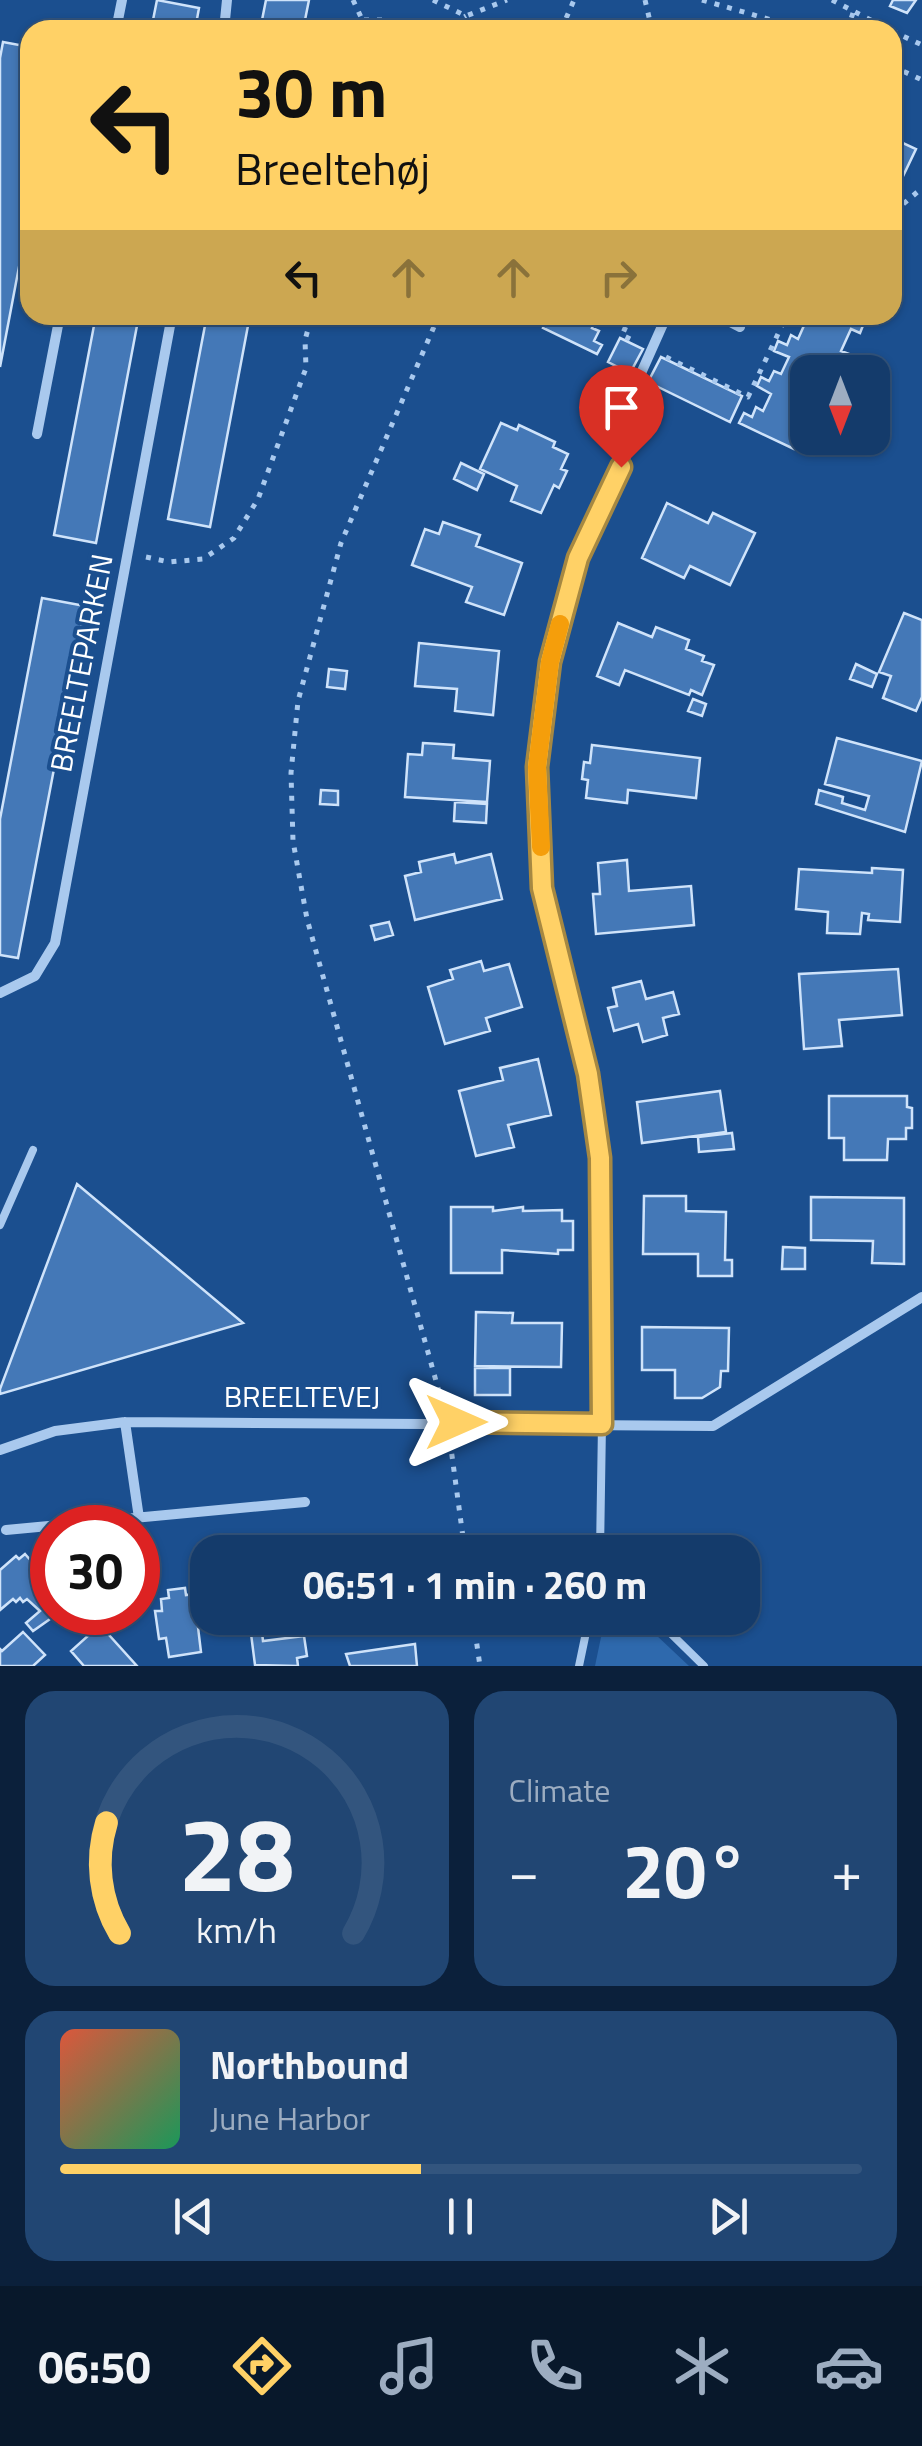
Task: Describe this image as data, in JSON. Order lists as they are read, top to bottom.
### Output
{
  "streets": {
    "street": ["BREELTEPARKEN", "BREELTEVEJ"]
  },
  "north": "bottom",
  "page": {
    "turn": ["30 m", "Breeltehøj"],
    "limit": "30",
    "trip": "06:51 · 1 min · 260 m",
    "tile": "Climate",
    "heat": ["−", "20°", "+"],
    "song": ["Northbound", "June Harbor"],
    "tabs": "06:50",
    "gauge": ["28", "km/h"]
  }
}
